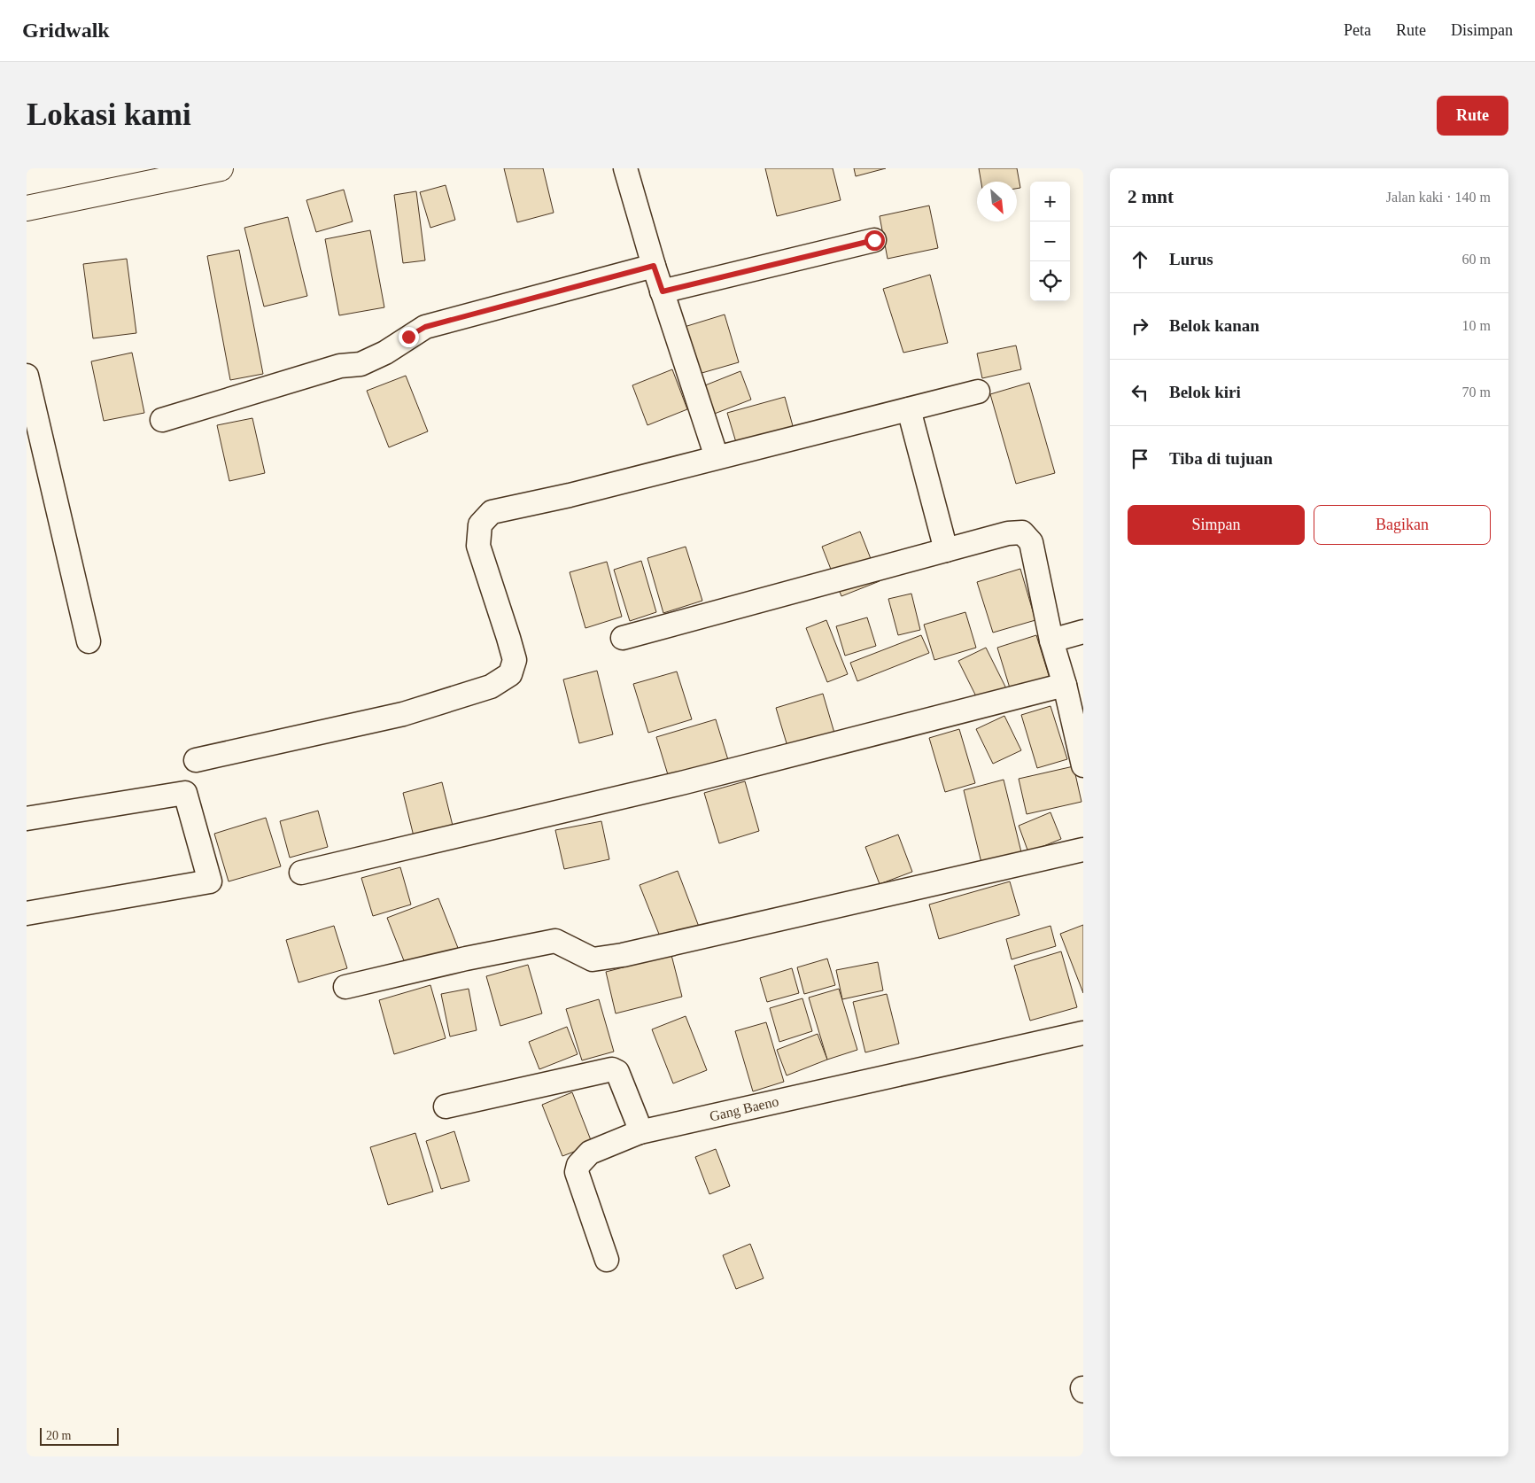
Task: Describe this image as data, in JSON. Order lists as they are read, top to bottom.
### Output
{
  "streets": {
    "street": ["Gang Baeno"]
  },
  "scale_bar": "20 m",
  "north": "bottom right",
  "page": {
    "header": "Gridwalk",
    "nav": ["Peta", "Rute", "Disimpan"],
    "buttons": [
      "Rute",
      ["Simpan", "Bagikan"]
    ],
    "title": "Lokasi kami",
    "heading": ["2 mnt", "Jalan kaki · 140 m"],
    "map_buttons": ["+", "−"],
    "list": [
      ["Lurus", "60 m"],
      ["Belok kanan", "10 m"],
      ["Belok kiri", "70 m"],
      "Tiba di tujuan"
    ],
    "scale": "20 m"
  }
}
